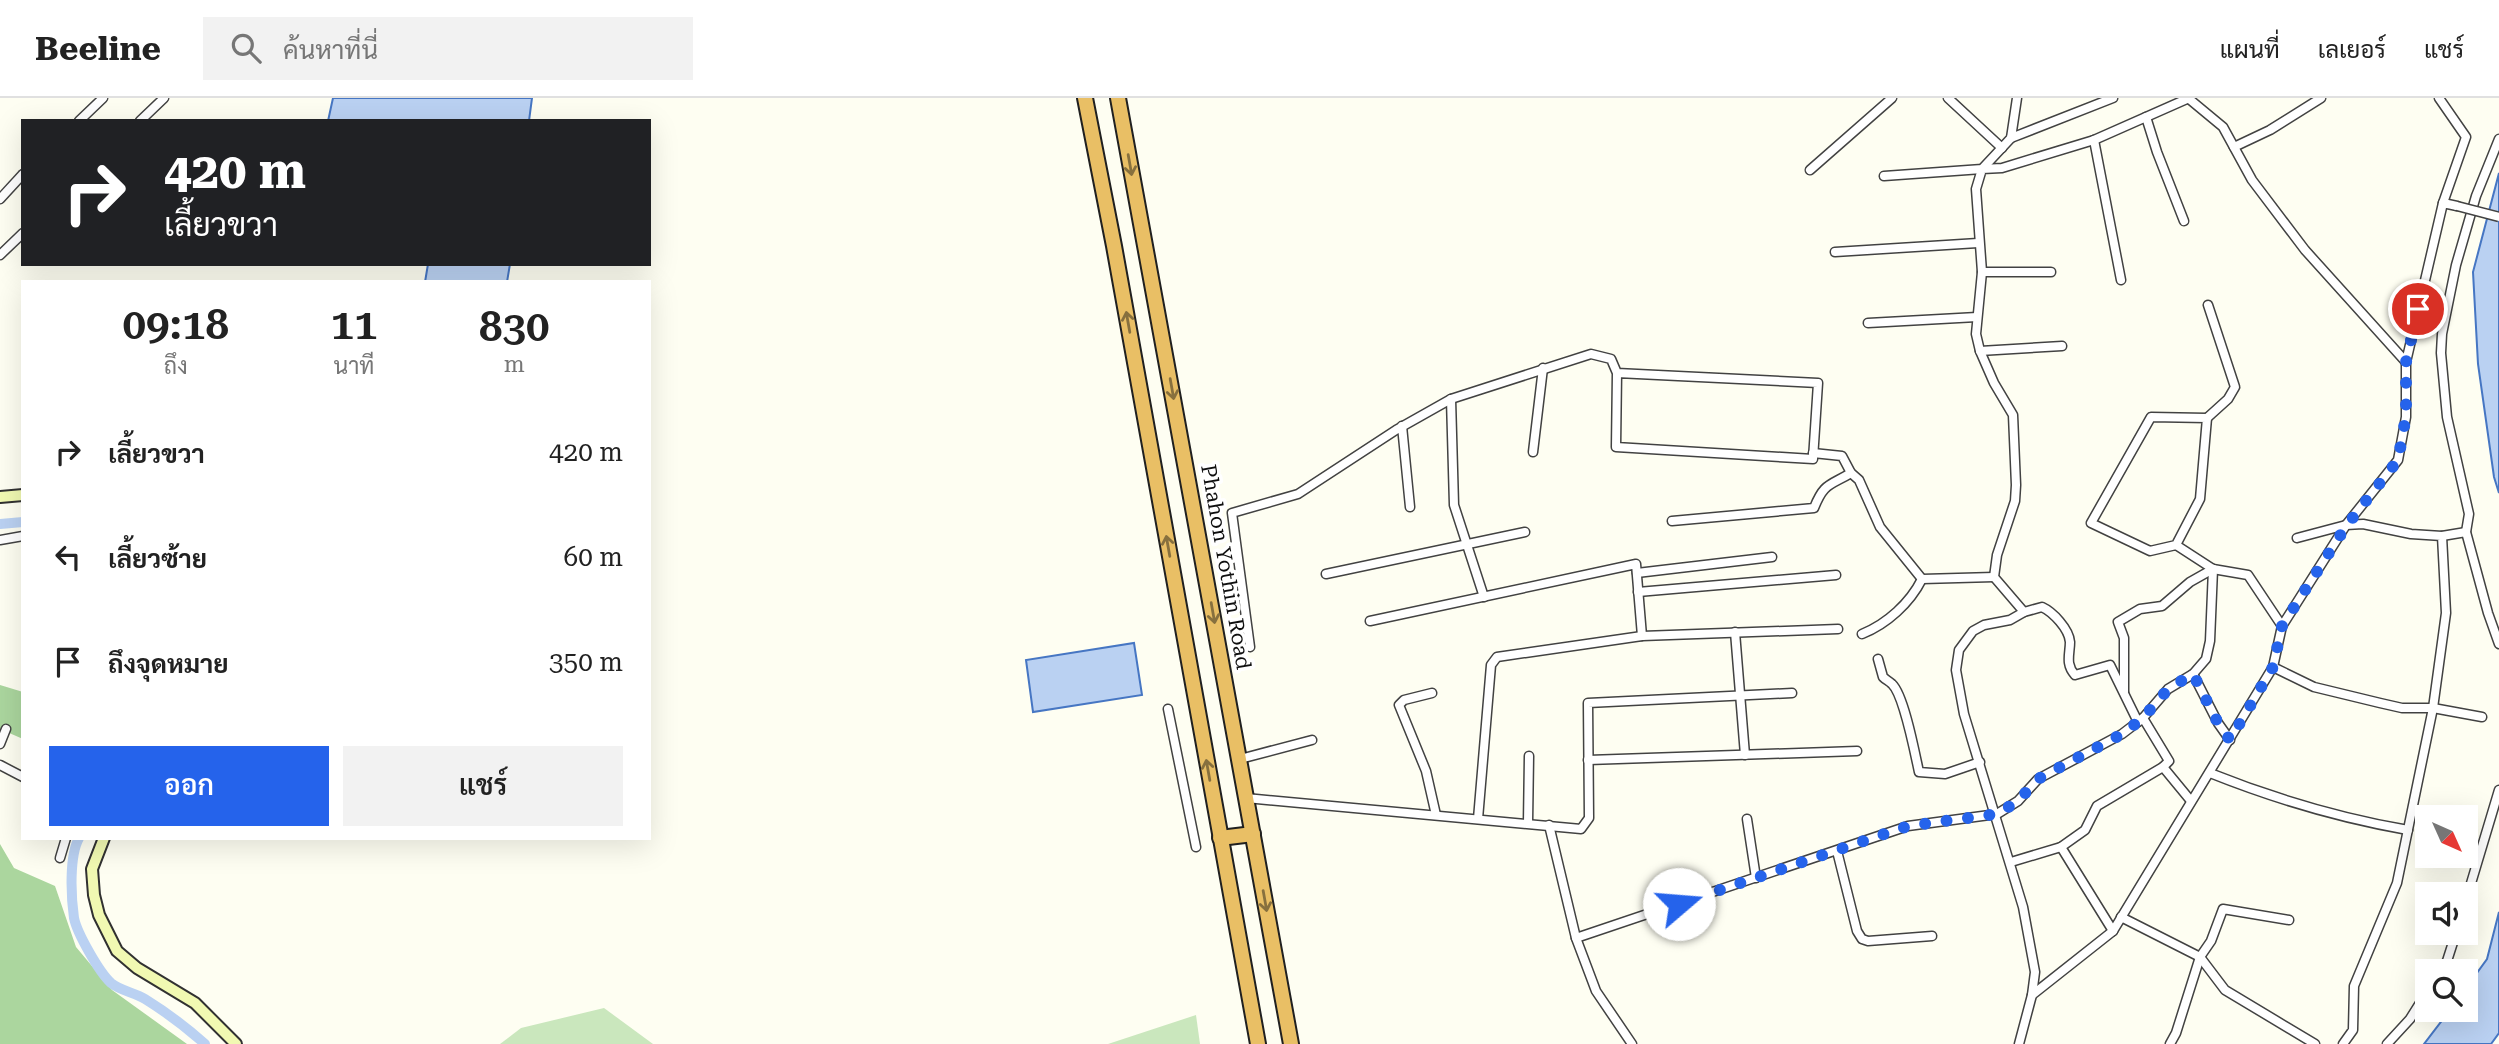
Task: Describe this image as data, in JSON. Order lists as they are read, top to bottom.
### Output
{
  "streets": {
    "highway": ["Phahon Yothin Road"]
  },
  "north": "bottom right",
  "page": {
    "header": "Beeline",
    "search": "ค้นหาที่นี่",
    "nav": ["แผนที่", "เลเยอร์", "แชร์"],
    "turn": ["420 m", "เลี้ยวขวา"],
    "eta": [
      "09:18",
      "ถึง",
      "11",
      "นาที",
      "830",
      "m"
    ],
    "list": [
      {
        "name": "เลี้ยวขวา",
        "value": "420 m"
      },
      {
        "name": "เลี้ยวซ้าย",
        "value": "60 m"
      },
      {
        "name": "ถึงจุดหมาย",
        "value": "350 m"
      }
    ],
    "buttons": ["ออก", "แชร์"]
  }
}
